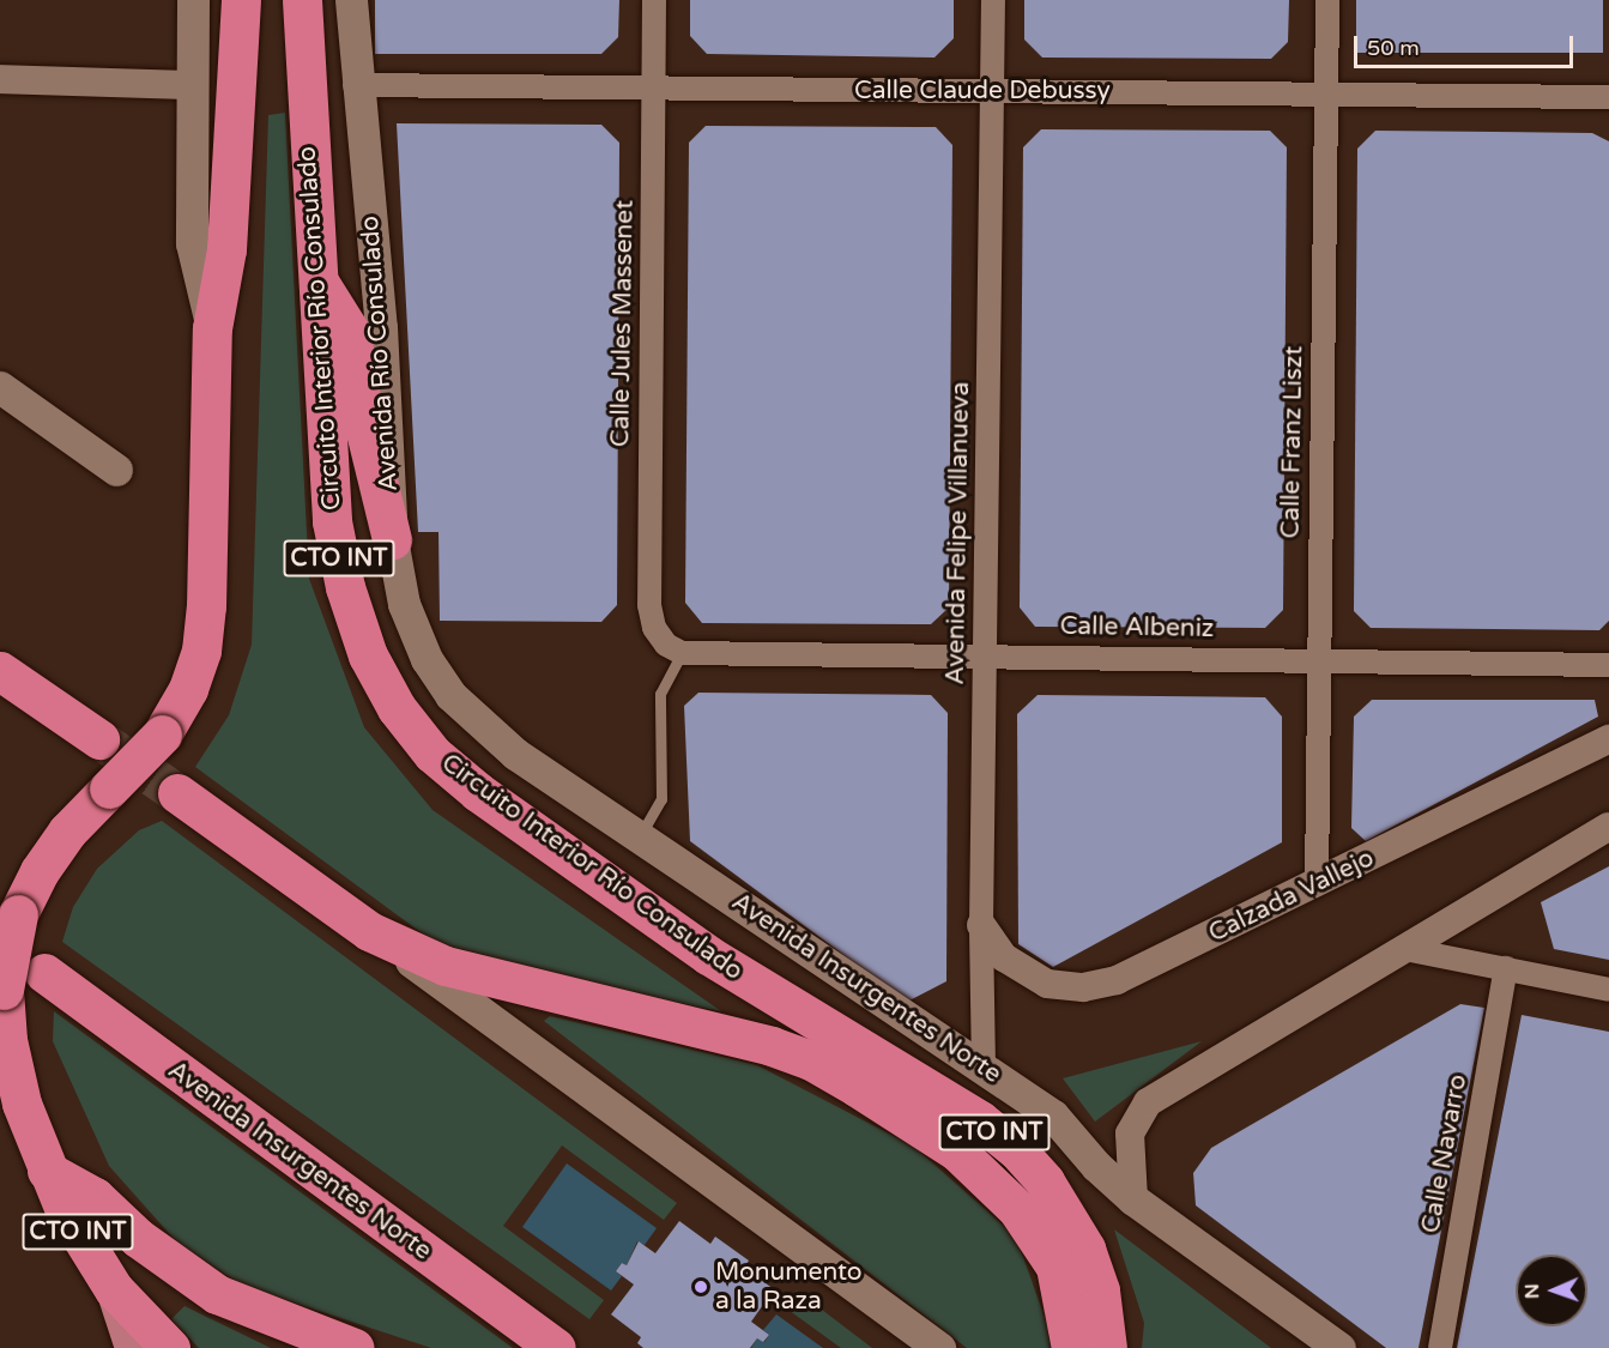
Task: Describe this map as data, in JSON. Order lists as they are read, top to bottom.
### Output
{
  "streets": {
    "highway": ["Circuito Interior Río Consulado", "CTO INT", "Avenida Insurgentes Norte"],
    "main road": ["Avenida Río Consulado"],
    "street": [
      "Calle Claude Debussy",
      "Calle Jules Massenet",
      "Calle Franz Liszt",
      "Avenida Felipe Villanueva",
      "Calle Albeniz",
      "Calzada Vallejo",
      "Calle Navarro"
    ]
  },
  "crossings": [
    ["Calle Claude Debussy", "Calle Jules Massenet"],
    ["Calle Claude Debussy", "Avenida Río Consulado"],
    ["Calle Claude Debussy", "Calle Franz Liszt"],
    ["Calle Claude Debussy", "Avenida Felipe Villanueva"],
    ["Calle Jules Massenet", "Calle Albeniz"],
    ["Avenida Río Consulado", "Avenida Insurgentes Norte"],
    ["Calle Franz Liszt", "Calle Albeniz"],
    ["Calle Franz Liszt", "Calzada Vallejo"],
    ["Avenida Felipe Villanueva", "Calle Albeniz"],
    ["Avenida Felipe Villanueva", "Calzada Vallejo"],
    ["Avenida Felipe Villanueva", "Avenida Insurgentes Norte"]
  ],
  "places": ["Monumento a la Raza"],
  "scale_bar": "50 m",
  "north": "left"
}
